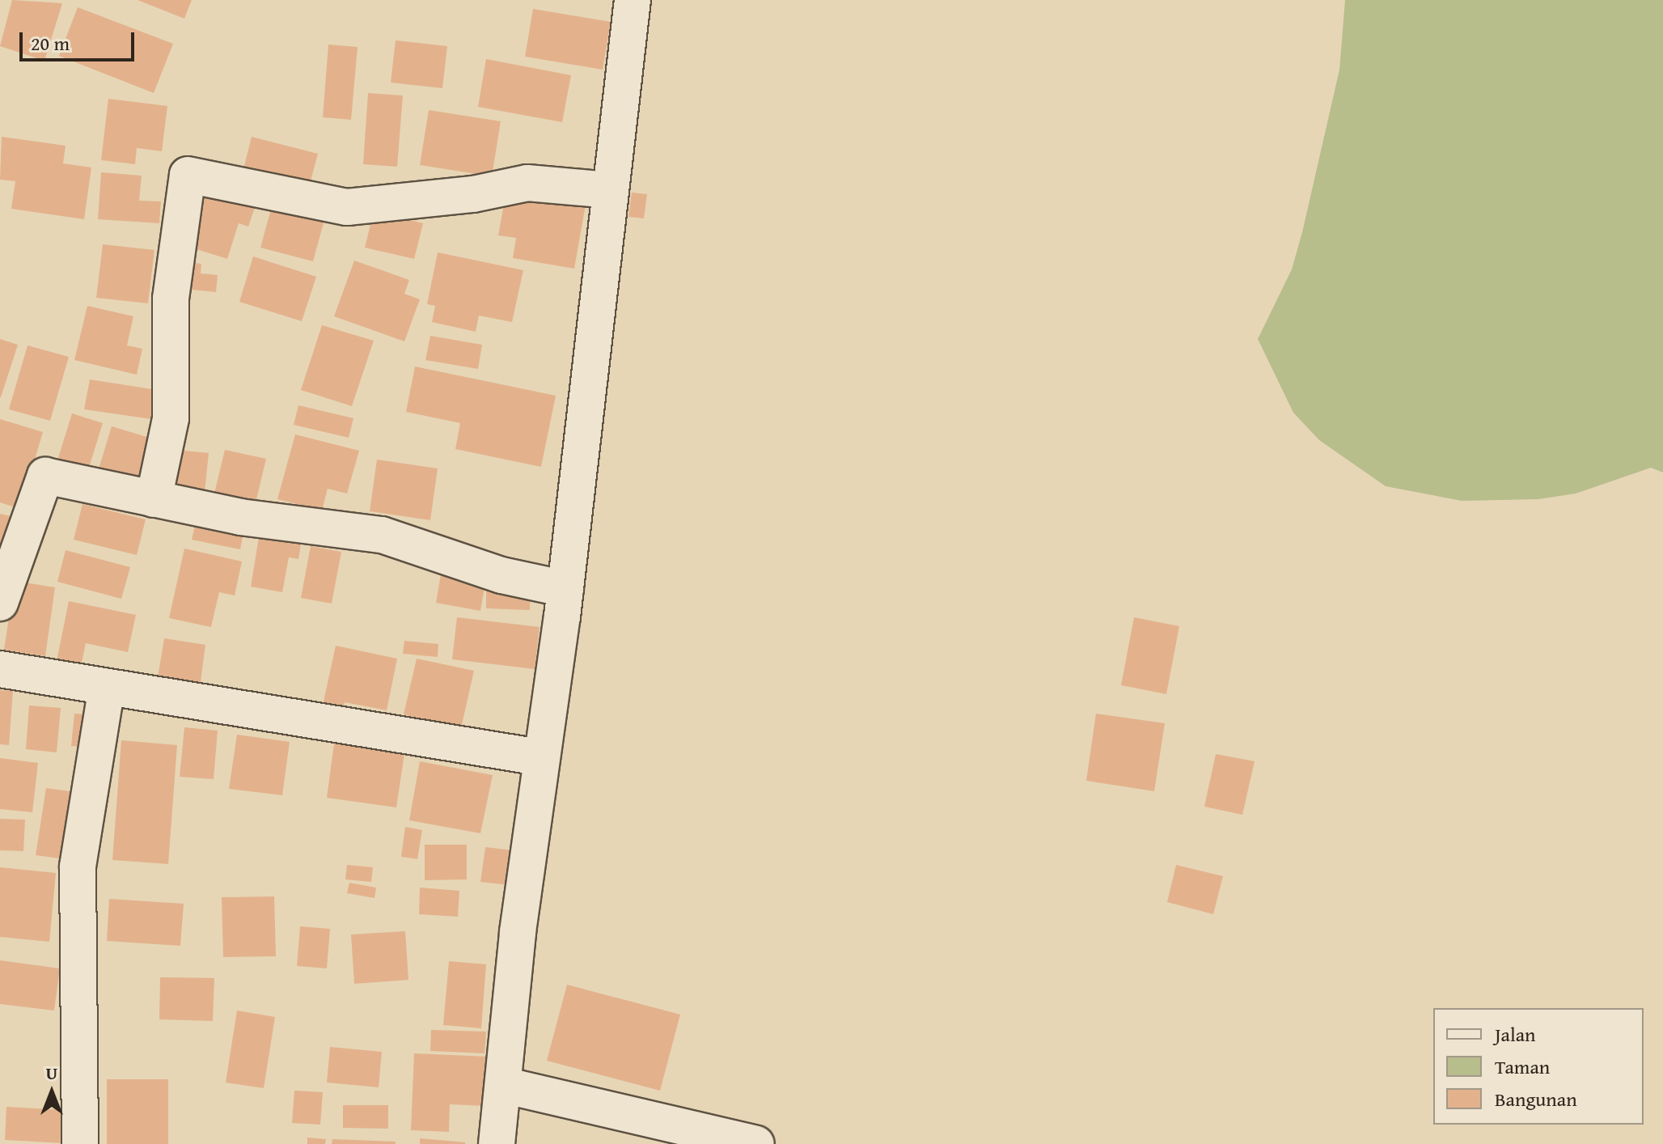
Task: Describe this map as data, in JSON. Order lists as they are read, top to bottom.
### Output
{
  "legend": ["Jalan", "Taman", "Bangunan"],
  "scale_bar": "20 m",
  "north": "top"
}
